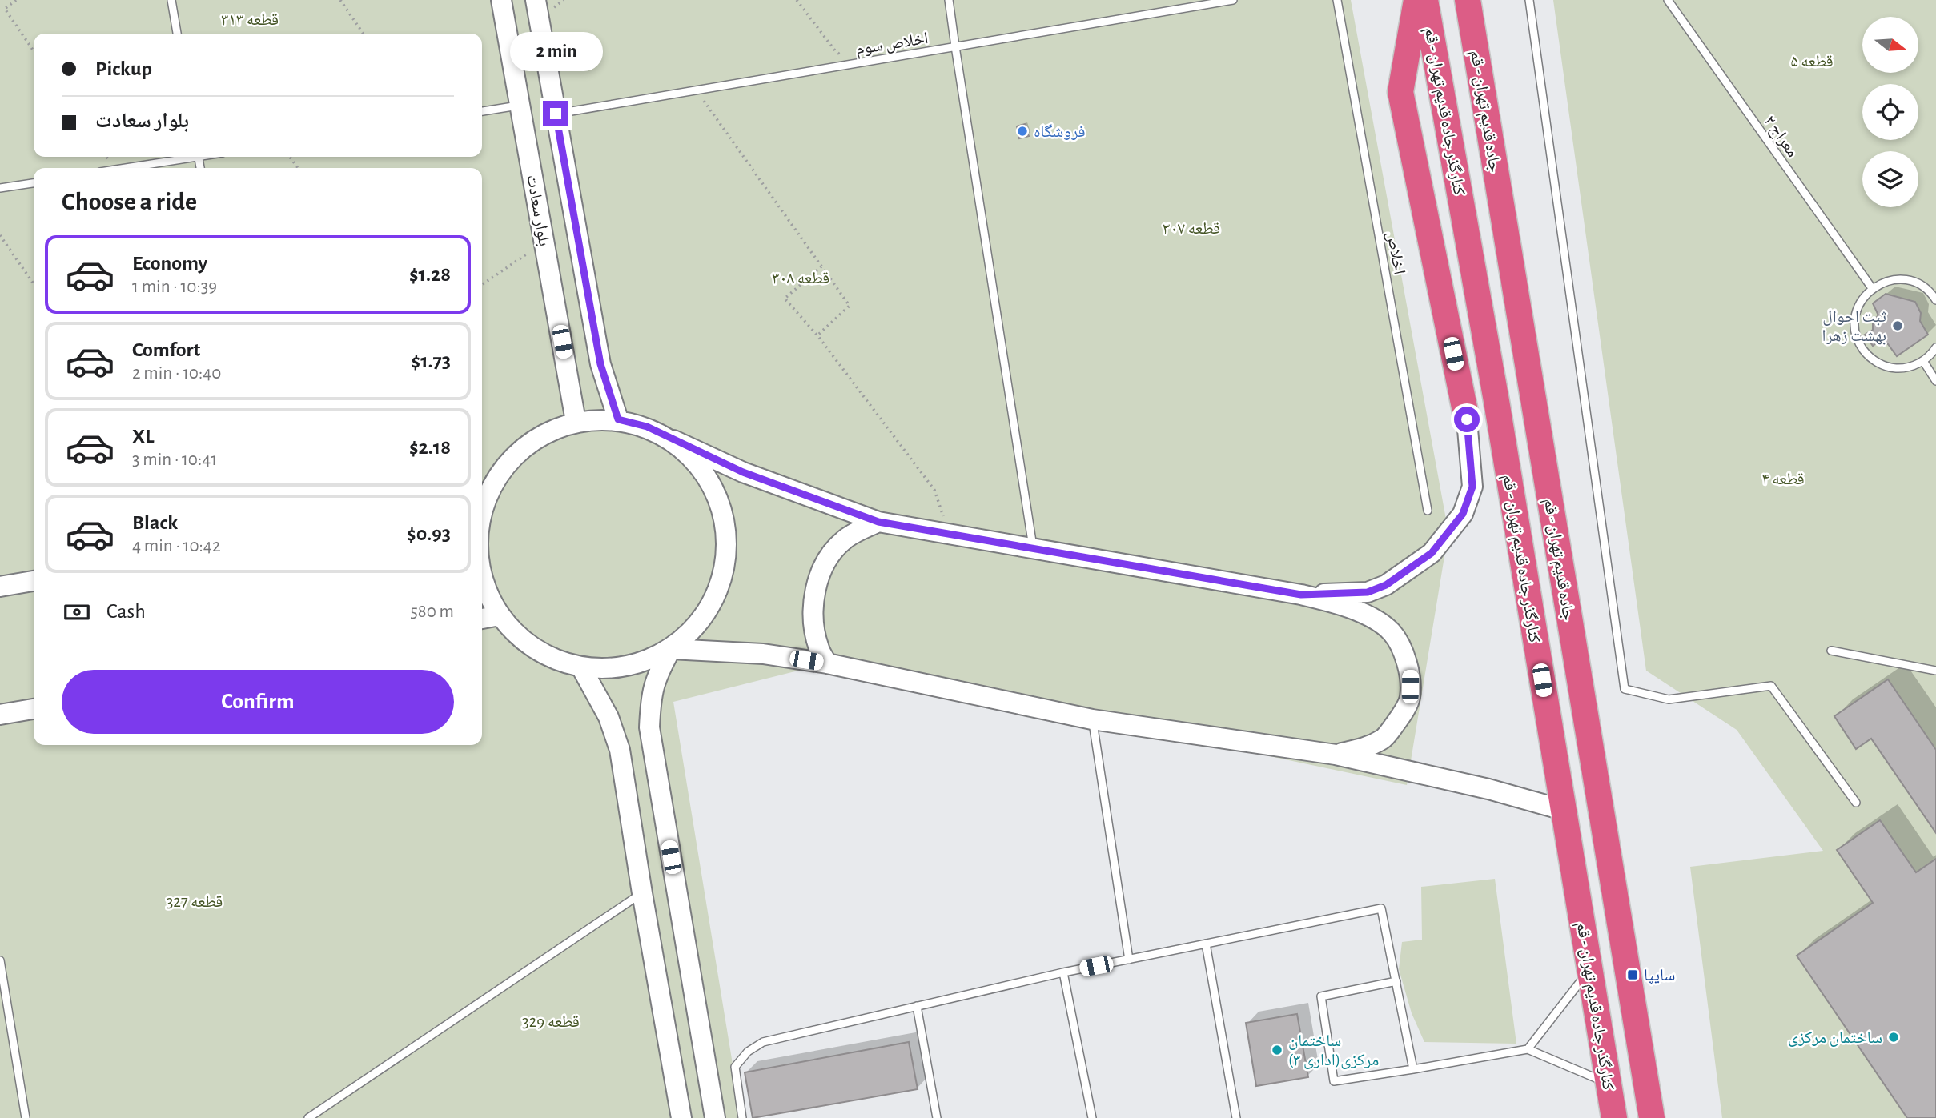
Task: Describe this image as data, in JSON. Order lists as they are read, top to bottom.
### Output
{
  "streets": {
    "highway": ["کنارگذر جاده قدیم تهران - قم", "جاده قدیم تهران - قم"],
    "street": ["بلوار سعادت"],
    "lane": ["اخلاص سوم", "معراج ۲", "اخلاص"]
  },
  "crossings": [
    ["اخلاص سوم", "بلوار سعادت"]
  ],
  "parks": [
    "قطعه ۳۱۳",
    "قطعه ۵",
    "قطعه ۳۰۷",
    "قطعه ۳۰۸",
    "قطعه ۴",
    "قطعه 327",
    "قطعه 329"
  ],
  "places": {
    "other": [
      "فروشگاه",
      "ثبت احوال بهشت زهرا",
      "ساختمان مرکزی",
      "ساختمان مرکزی(اداری ۳)"
    ],
    "transit": ["سایپا"]
  },
  "north": "right",
  "page": {
    "bubble": "2 min",
    "banner": ["Pickup", "بلوار سعادت"],
    "heading": "Choose a ride",
    "list": [
      {
        "name": "Economy",
        "note": "1 min · 10:39",
        "value": "$1.28"
      },
      {
        "name": "Comfort",
        "note": "2 min · 10:40",
        "value": "$1.73"
      },
      {
        "name": "XL",
        "note": "3 min · 10:41",
        "value": "$2.18"
      },
      {
        "name": "Black",
        "note": "4 min · 10:42",
        "value": "$0.93"
      }
    ],
    "pay": ["Cash", "580 m"],
    "buttons": "Confirm"
  }
}
